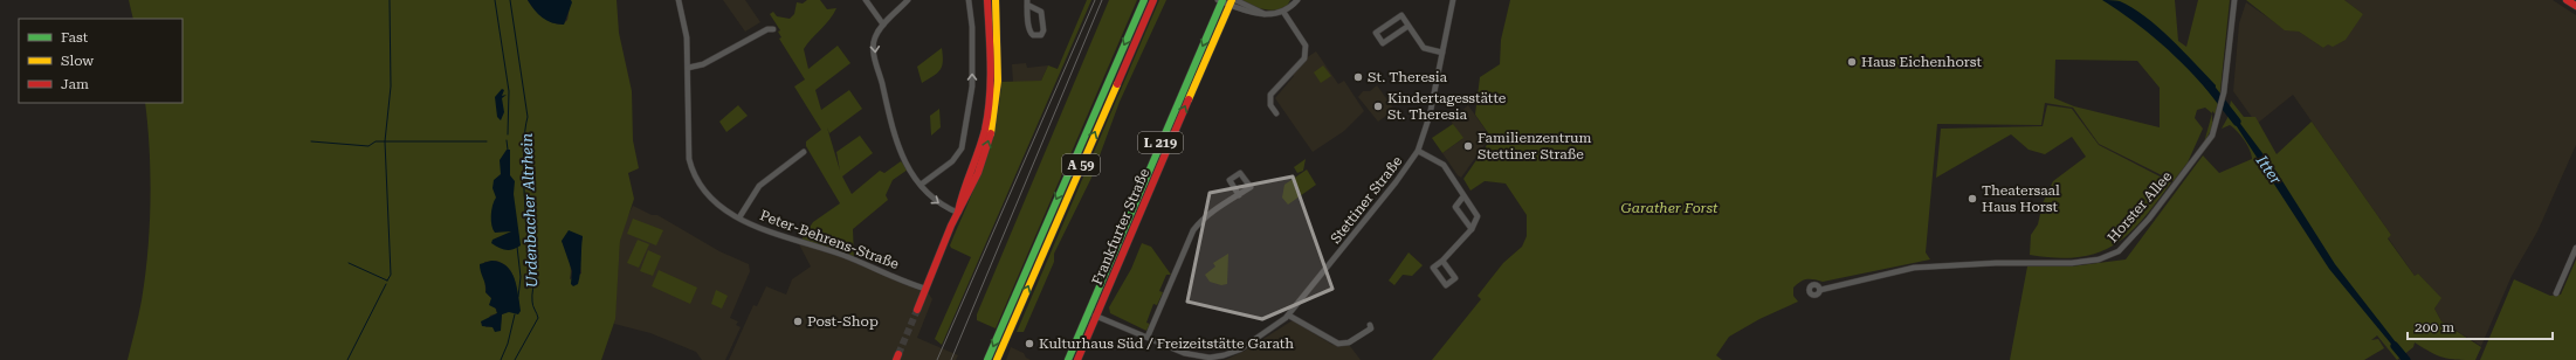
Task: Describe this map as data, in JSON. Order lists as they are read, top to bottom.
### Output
{
  "streets": {
    "main road": ["L 219", "A 59", "Frankfurter Straße"],
    "street": ["Stettiner Straße", "Horster Allee", "Peter-Behrens-Straße"]
  },
  "crossings": [
    ["Stettiner Straße", "Frankfurter Straße"]
  ],
  "water": ["Itter", "Urdenbacher Altrhein"],
  "parks": ["Garather Forst"],
  "places": [
    "Haus Eichenhorst",
    "St. Theresia",
    "Kindertagesstätte St. Theresia",
    "Familienzentrum Stettiner Straße",
    "Theatersaal Haus Horst",
    "Post-Shop",
    "Kulturhaus Süd / Freizeitstätte Garath"
  ],
  "legend": ["Fast", "Slow", "Jam"],
  "scale_bar": "200 m"
}
